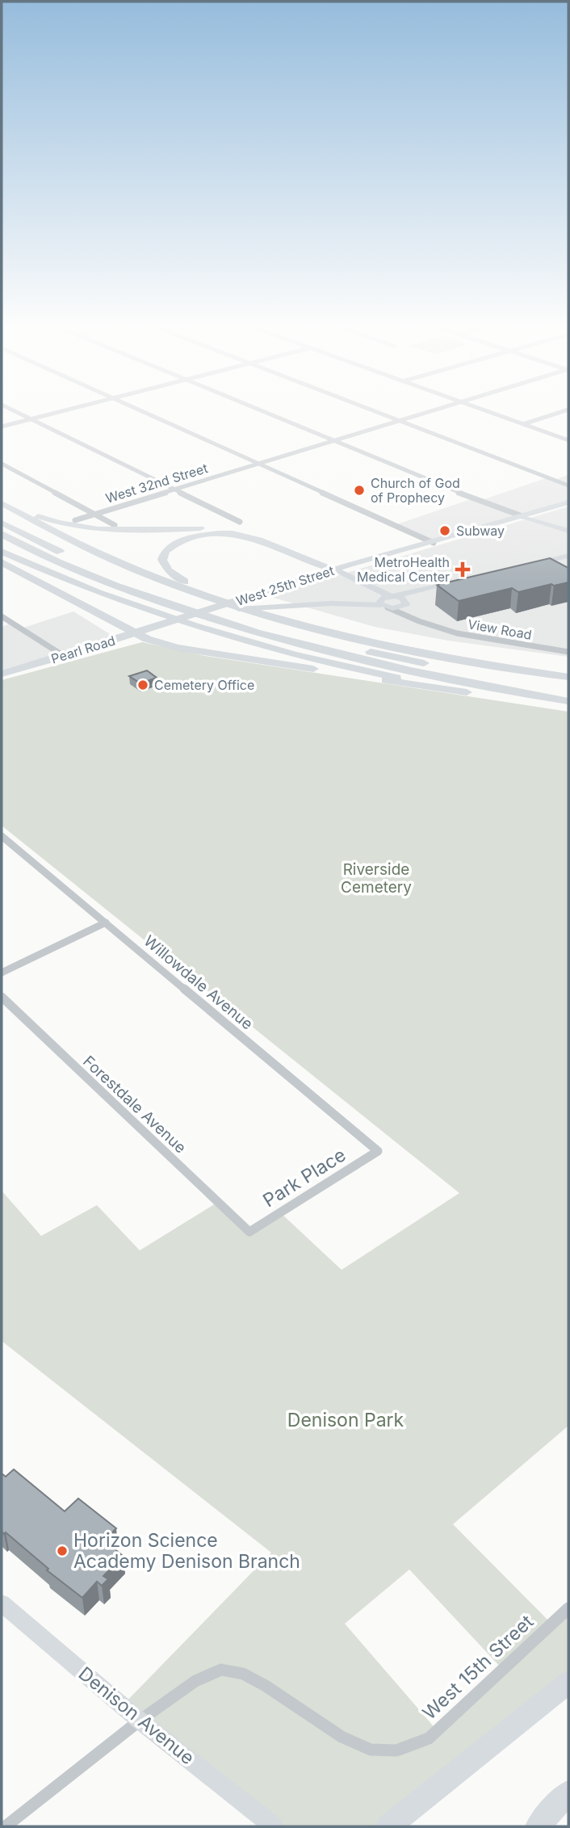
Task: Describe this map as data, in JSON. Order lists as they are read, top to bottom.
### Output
{
  "streets": {
    "main road": ["West 25th Street", "Pearl Road"],
    "street": [
      "West 32nd Street",
      "View Road",
      "Willowdale Avenue",
      "Forestdale Avenue",
      "Park Place",
      "West 15th Street",
      "Denison Avenue"
    ]
  },
  "crossings": [
    ["West 25th Street", "Pearl Road"],
    ["Willowdale Avenue", "Park Place"],
    ["Forestdale Avenue", "Park Place"],
    ["West 15th Street", "Denison Avenue"]
  ],
  "parks": ["Riverside Cemetery", "Denison Park"],
  "places": {
    "other": [
      "Church of God of Prophecy",
      "Subway",
      "Cemetery Office",
      "Horizon Science Academy Denison Branch"
    ],
    "health": ["MetroHealth Medical Center"]
  }
}
